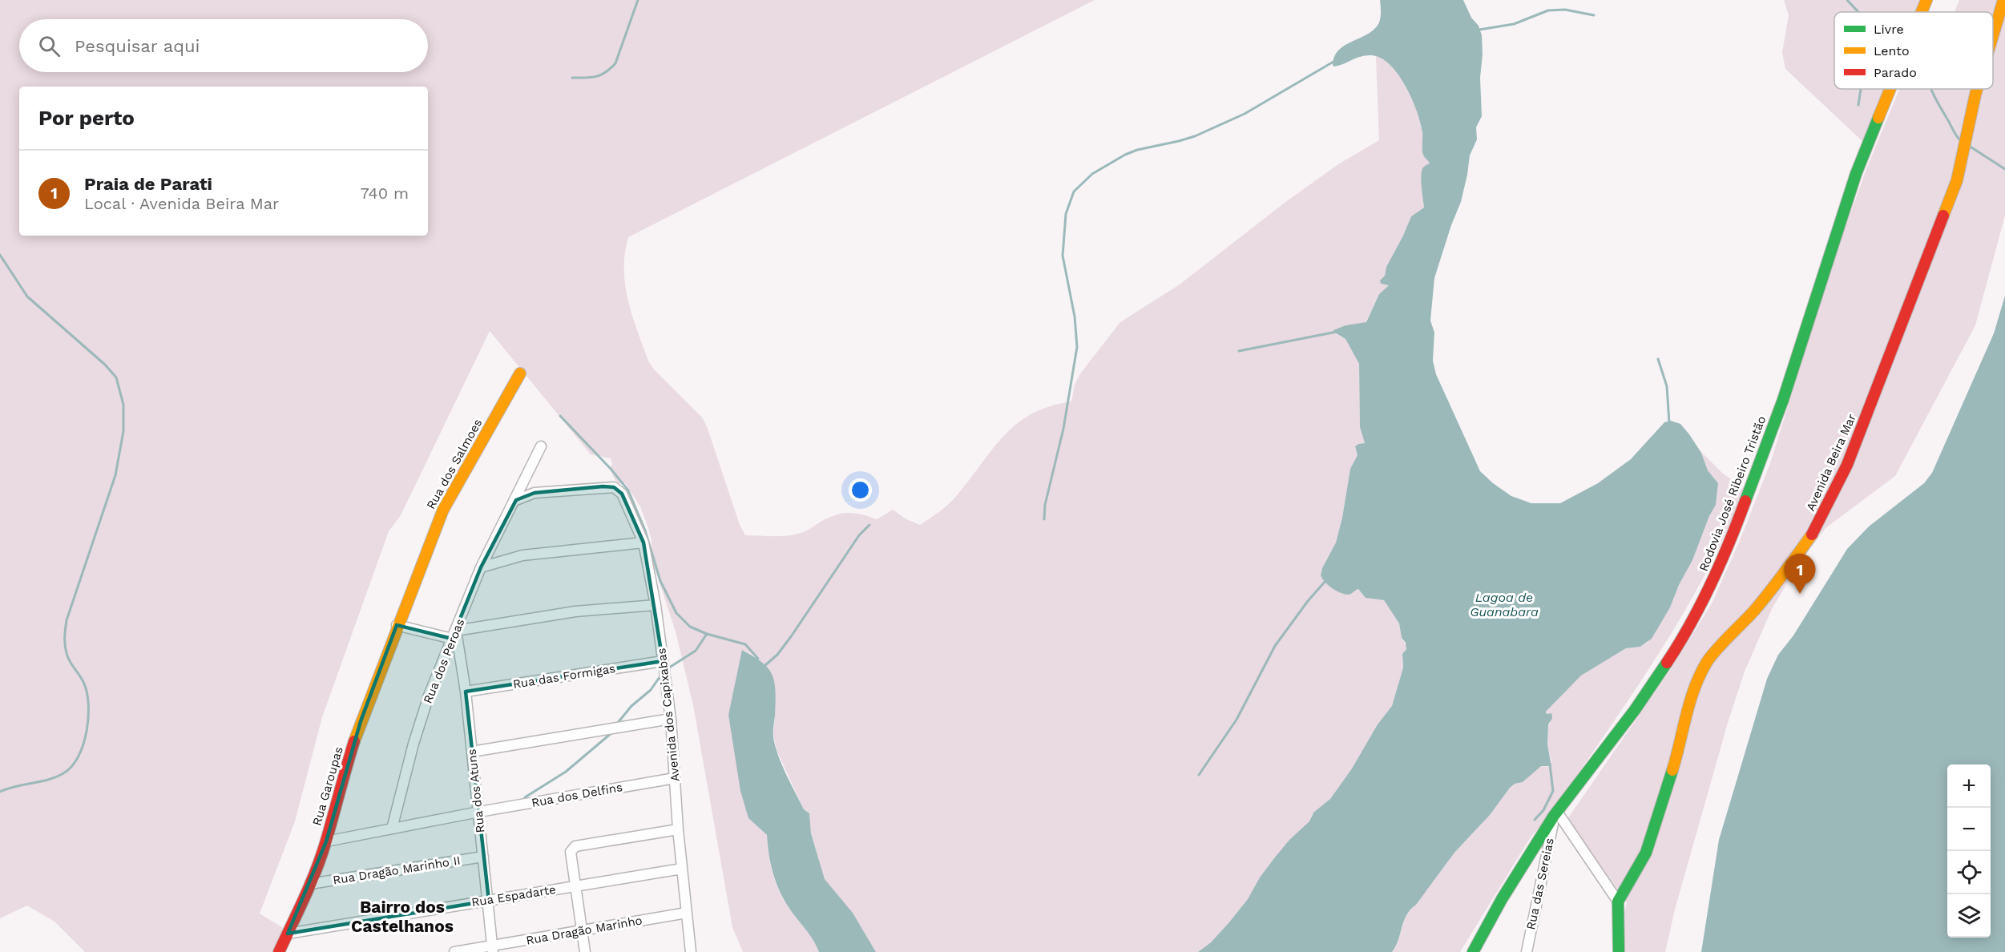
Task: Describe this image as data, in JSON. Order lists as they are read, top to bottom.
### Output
{
  "streets": {
    "street": [
      "Avenida Beira Mar",
      "Rua dos Salmoes",
      "Rodovia José Ribeiro Tristão",
      "Rua dos Peroas",
      "Rua das Formigas",
      "Avenida dos Capixabas",
      "Rua Garoupas",
      "Rua dos Atuns",
      "Rua dos Delfins",
      "Rua Dragão Marinho II",
      "Rua das Sereias",
      "Rua Espadarte",
      "Rua Dragão Marinho"
    ]
  },
  "crossings": [
    ["Rua dos Salmoes", "Rua Garoupas"],
    ["Rodovia José Ribeiro Tristão", "Rua das Sereias"],
    ["Rua dos Peroas", "Avenida dos Capixabas"],
    ["Rua dos Peroas", "Rua dos Atuns"],
    ["Rua dos Peroas", "Rua dos Delfins"],
    ["Rua das Formigas", "Avenida dos Capixabas"],
    ["Rua das Formigas", "Rua dos Atuns"],
    ["Avenida dos Capixabas", "Rua dos Delfins"],
    ["Avenida dos Capixabas", "Rua Espadarte"],
    ["Avenida dos Capixabas", "Rua Dragão Marinho"],
    ["Rua Garoupas", "Rua dos Delfins"],
    ["Rua Garoupas", "Rua Dragão Marinho II"],
    ["Rua Garoupas", "Rua Espadarte"],
    ["Rua dos Atuns", "Rua dos Delfins"],
    ["Rua dos Atuns", "Rua Dragão Marinho II"],
    ["Rua dos Atuns", "Rua Espadarte"],
    ["Rua dos Atuns", "Rua Dragão Marinho"]
  ],
  "districts": ["Bairro dos Castelhanos"],
  "water": ["Lagoa de Guanabara"],
  "legend": ["Livre", "Lento", "Parado"],
  "page": {
    "search": "Pesquisar aqui",
    "heading": "Por perto",
    "list": [
      {
        "mark": "1",
        "name": "Praia de Parati",
        "note": "Local · Avenida Beira Mar",
        "value": "740 m"
      }
    ],
    "pins": "1",
    "map_buttons": ["+", "−"]
  }
}
